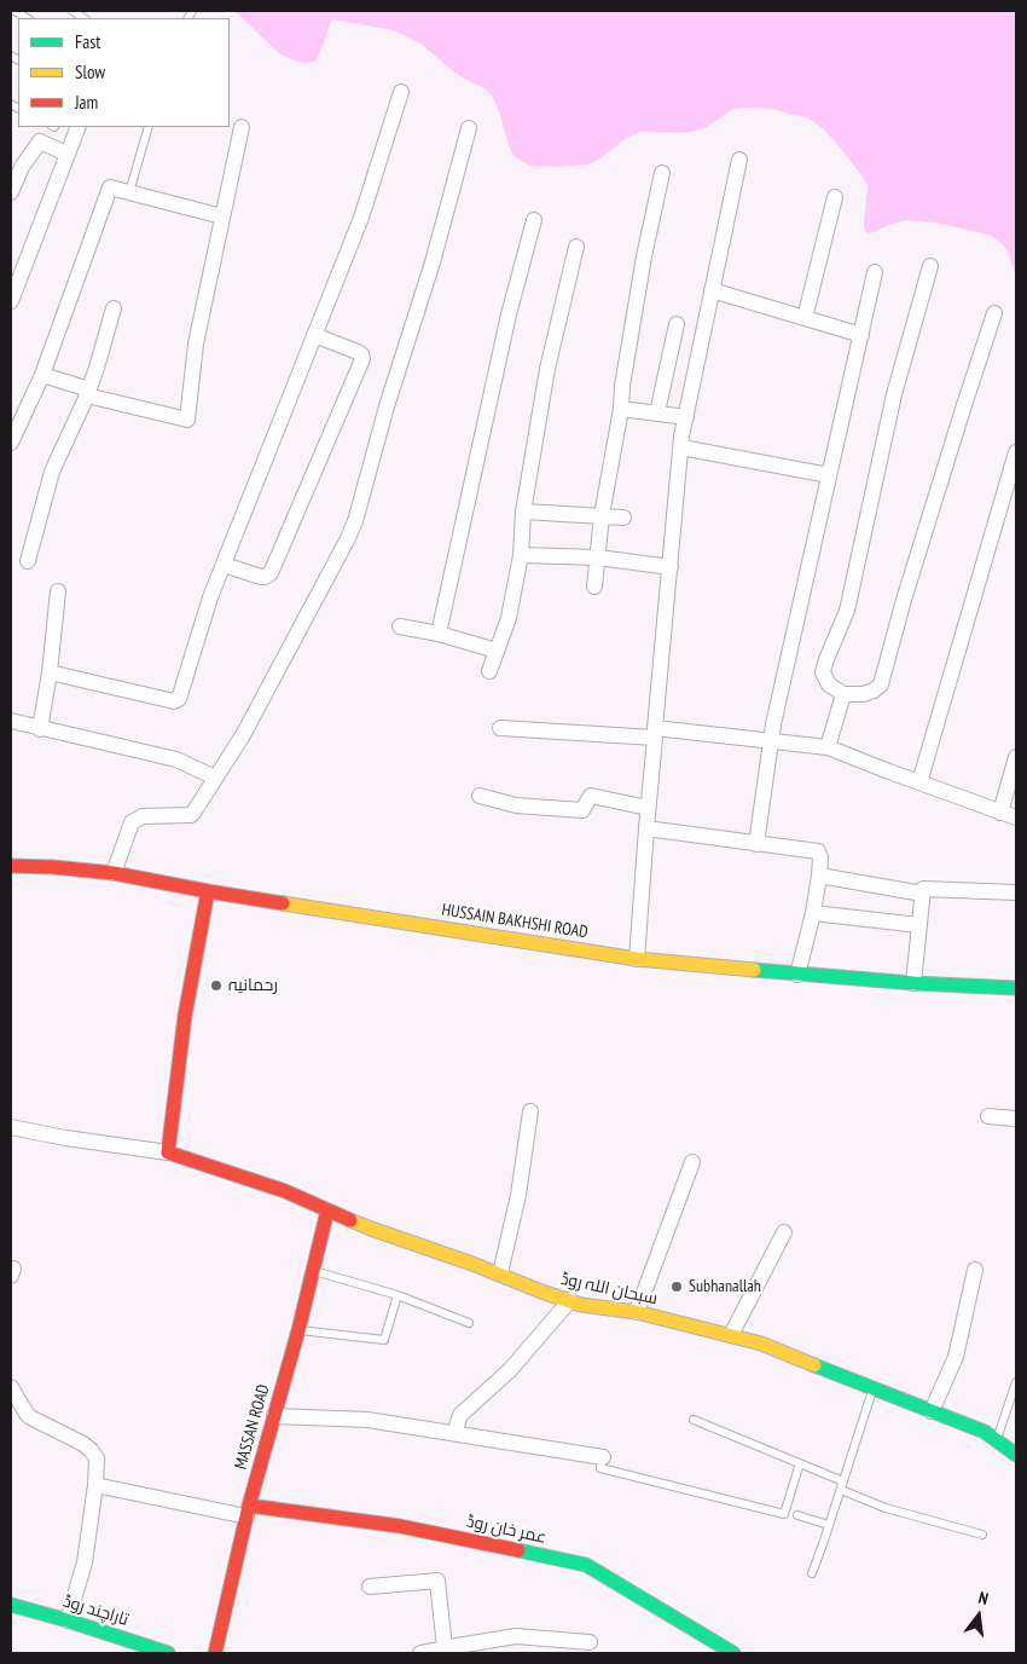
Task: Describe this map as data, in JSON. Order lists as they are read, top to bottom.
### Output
{
  "streets": {
    "street": [
      "HUSSAIN BAKHSHI ROAD",
      "سبحان اللہ روڈ",
      "MASSAN ROAD",
      "عمر خان روڈ",
      "تاراچند روڈ"
    ]
  },
  "crossings": [
    ["سبحان اللہ روڈ", "MASSAN ROAD"],
    ["MASSAN ROAD", "عمر خان روڈ"]
  ],
  "places": ["رحمانیہ", "Subhanallah"],
  "legend": ["Fast", "Slow", "Jam"],
  "north": "top"
}
